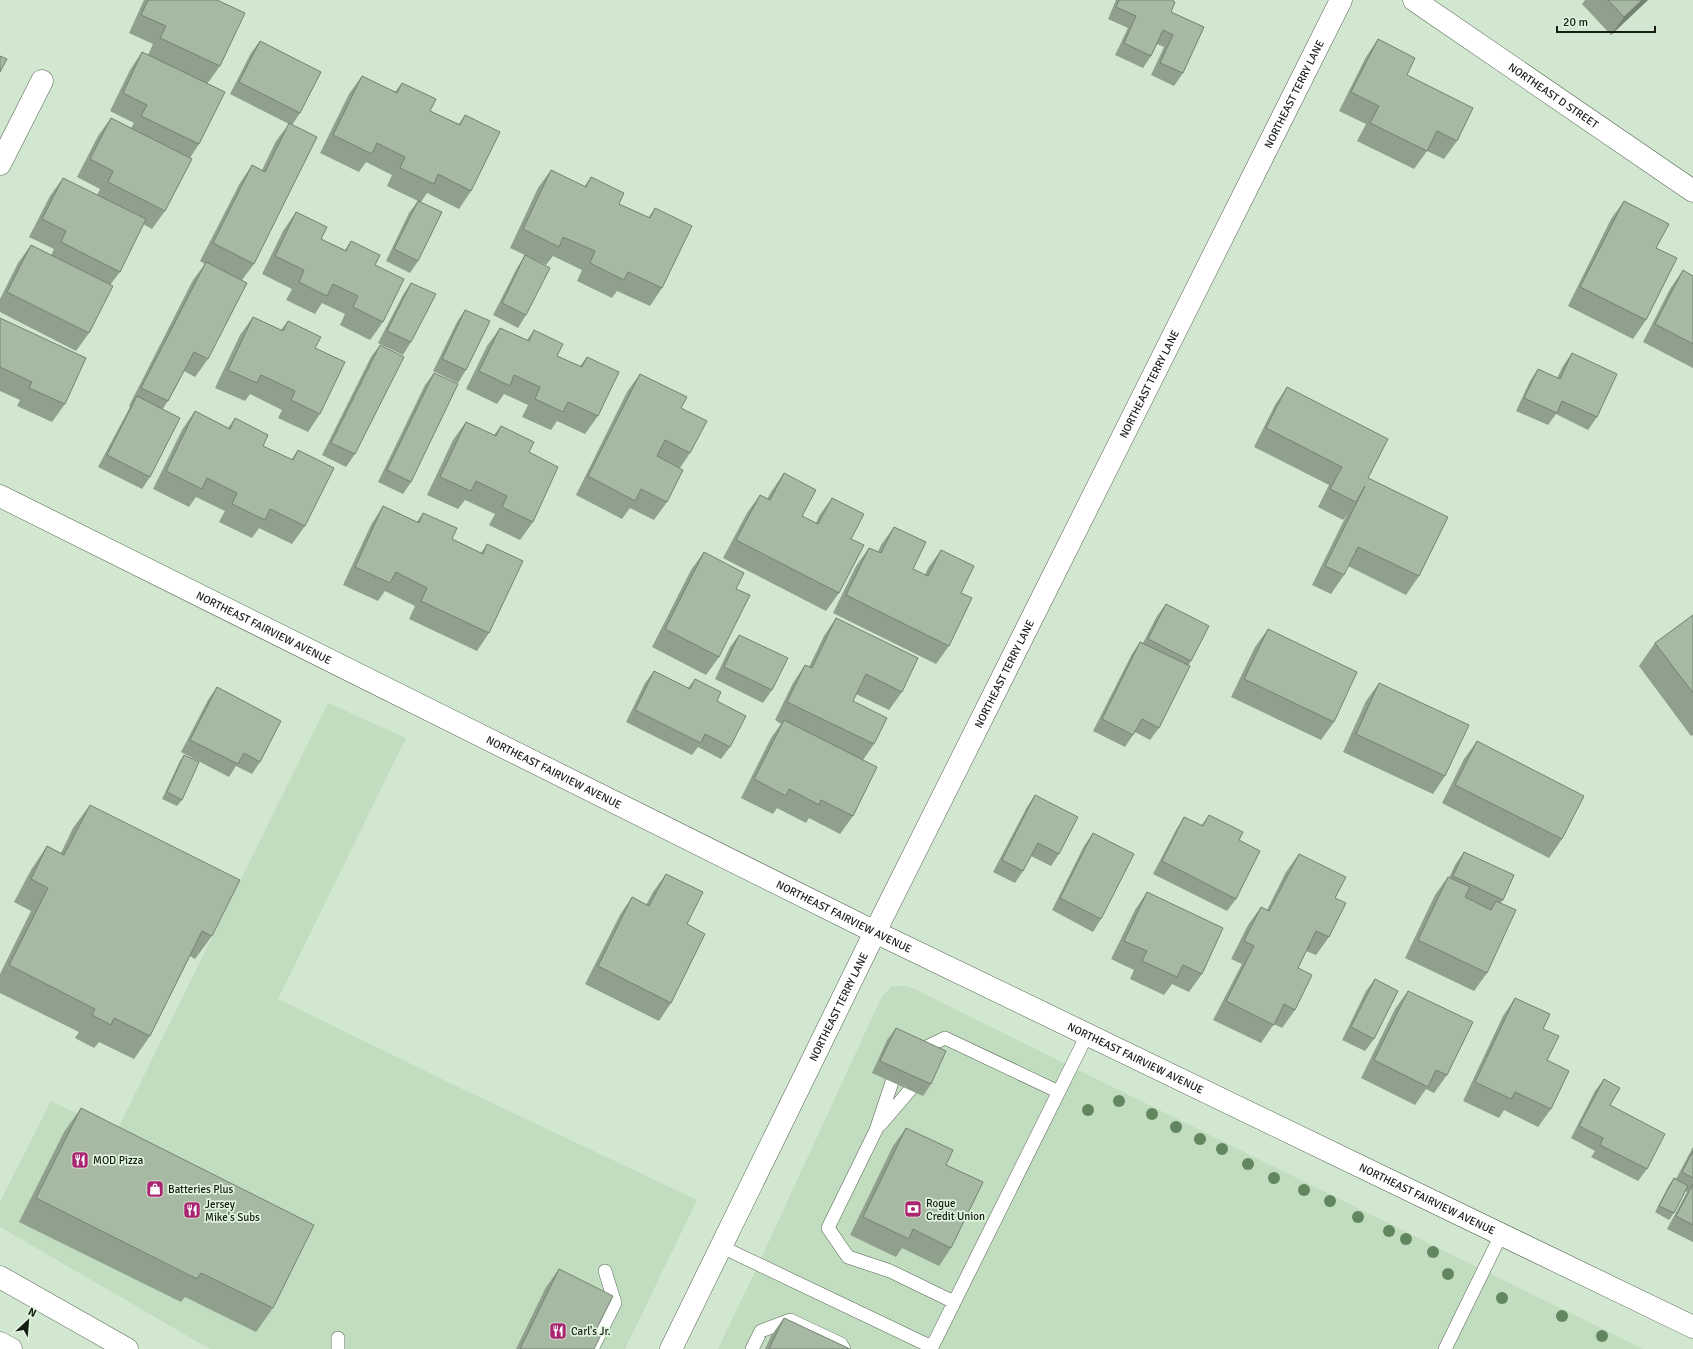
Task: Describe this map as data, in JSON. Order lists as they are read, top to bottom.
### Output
{
  "streets": {
    "main road": ["NORTHEAST TERRY LANE", "NORTHEAST D STREET", "NORTHEAST FAIRVIEW AVENUE"]
  },
  "crossings": [
    ["NORTHEAST TERRY LANE", "NORTHEAST FAIRVIEW AVENUE"]
  ],
  "places": {
    "restaurant": ["MOD Pizza", "Jersey Mike's Subs", "Carl's Jr."],
    "shop": ["Batteries Plus"],
    "bank": ["Rogue Credit Union"]
  },
  "scale_bar": "20 m",
  "north": "top right"
}
